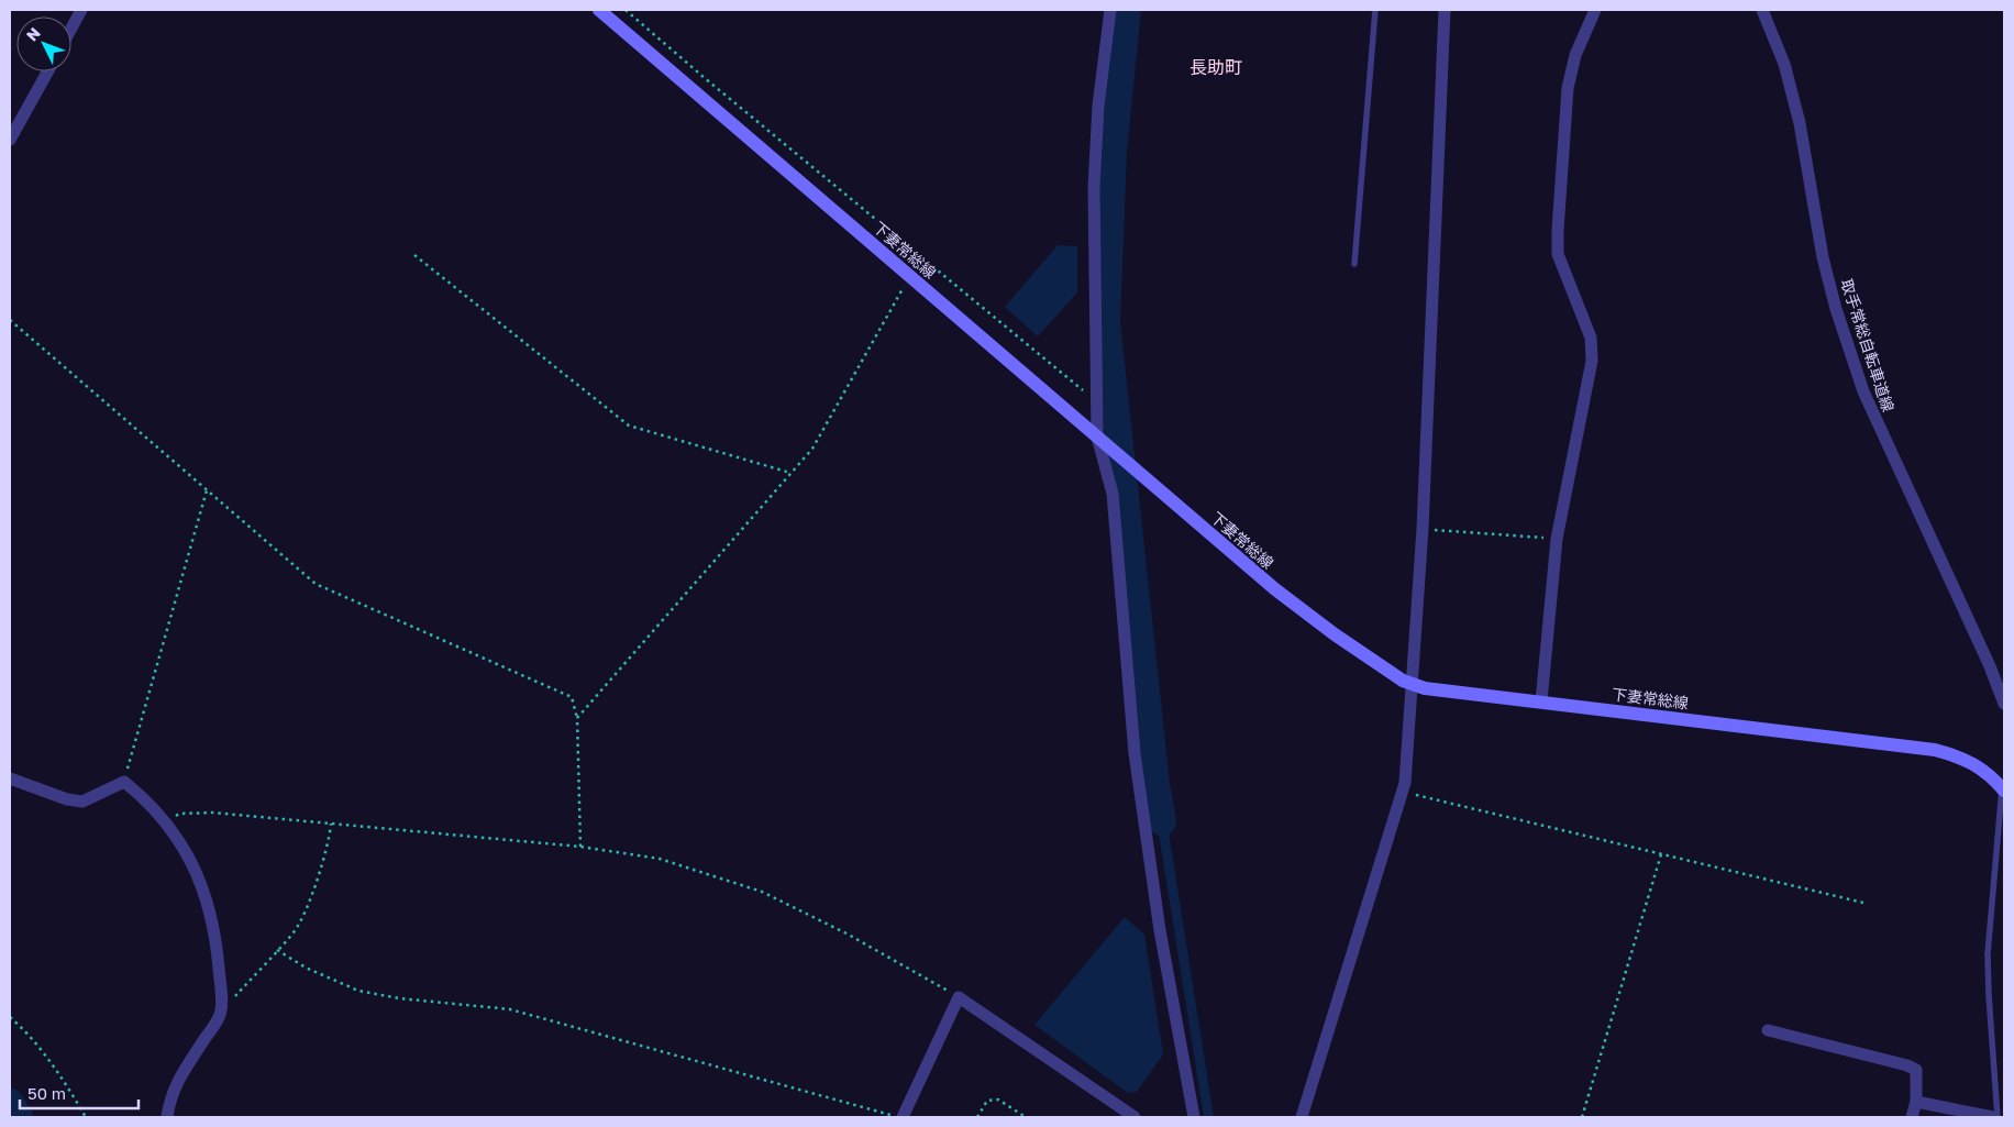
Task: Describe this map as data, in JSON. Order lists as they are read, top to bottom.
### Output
{
  "streets": {
    "main road": ["下妻常総線"],
    "street": ["取手常総自転車道線"]
  },
  "districts": ["長助町"],
  "scale_bar": "50 m",
  "north": "top left"
}
